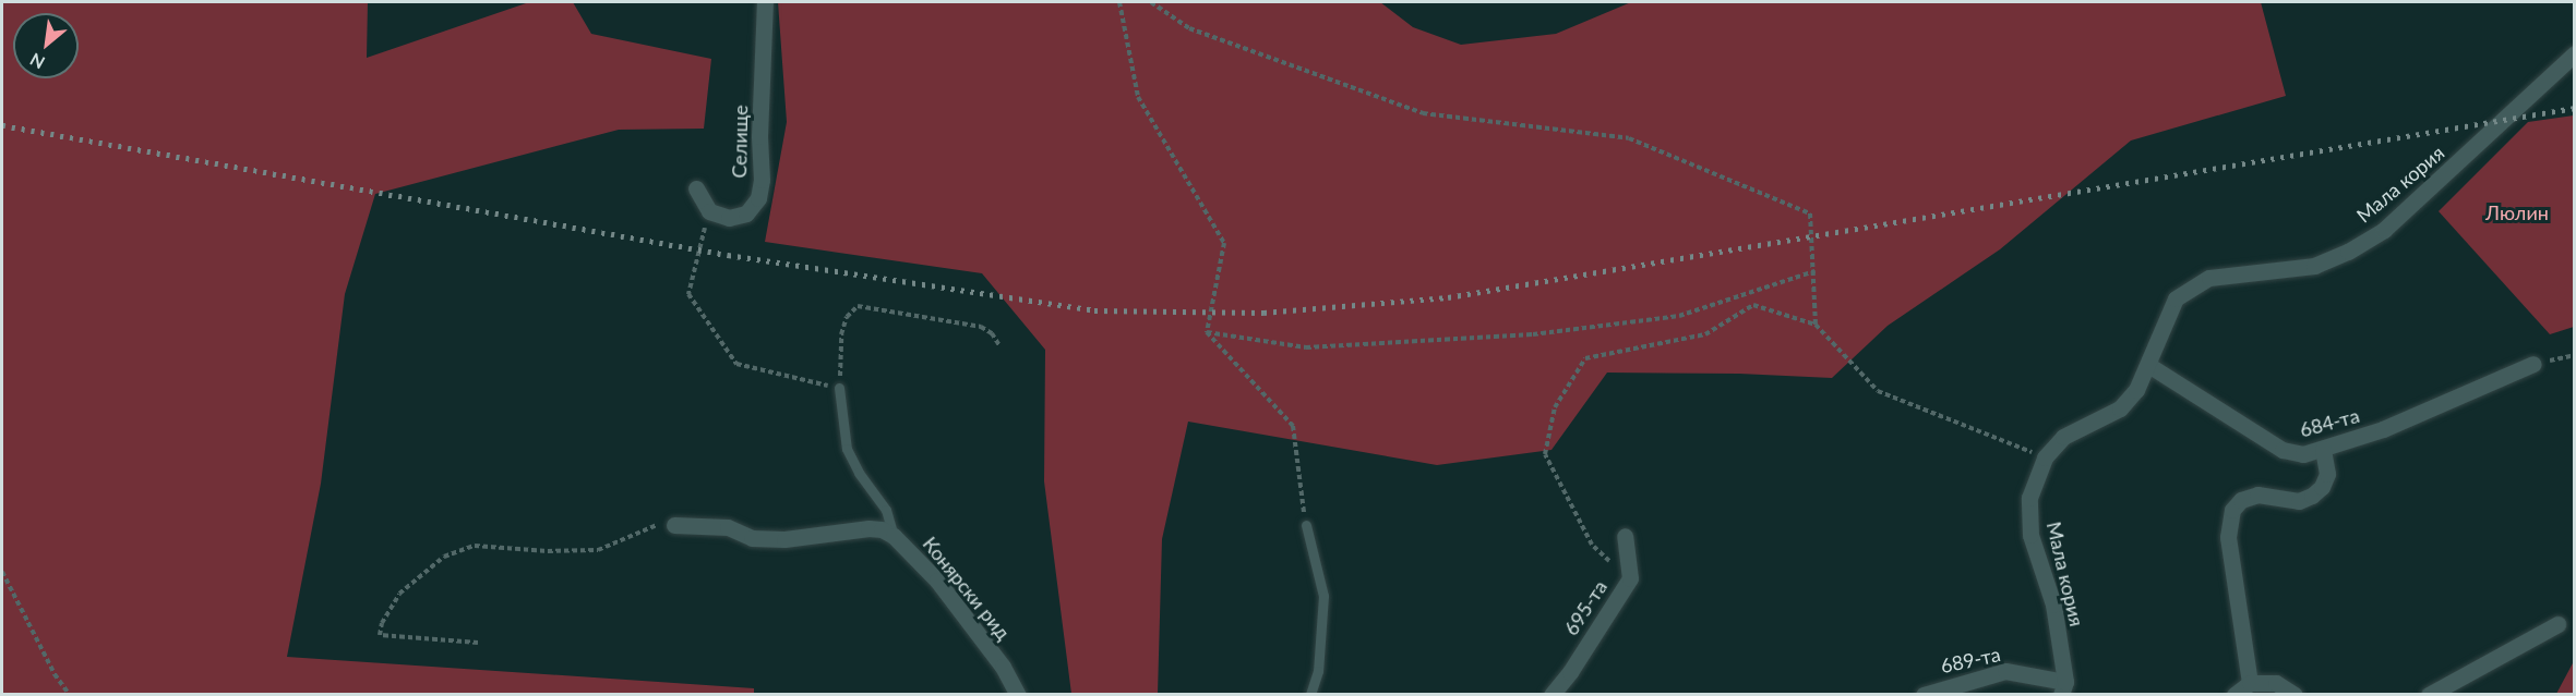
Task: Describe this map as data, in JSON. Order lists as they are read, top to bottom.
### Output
{
  "streets": {
    "street": [
      "Селище",
      "Мала кория",
      "684-та",
      "Конярски рид",
      "695-та",
      "689-та"
    ]
  },
  "crossings": [
    ["Мала кория", "684-та"],
    ["Мала кория", "689-та"]
  ],
  "parks": ["Люлин"],
  "north": "bottom left"
}
